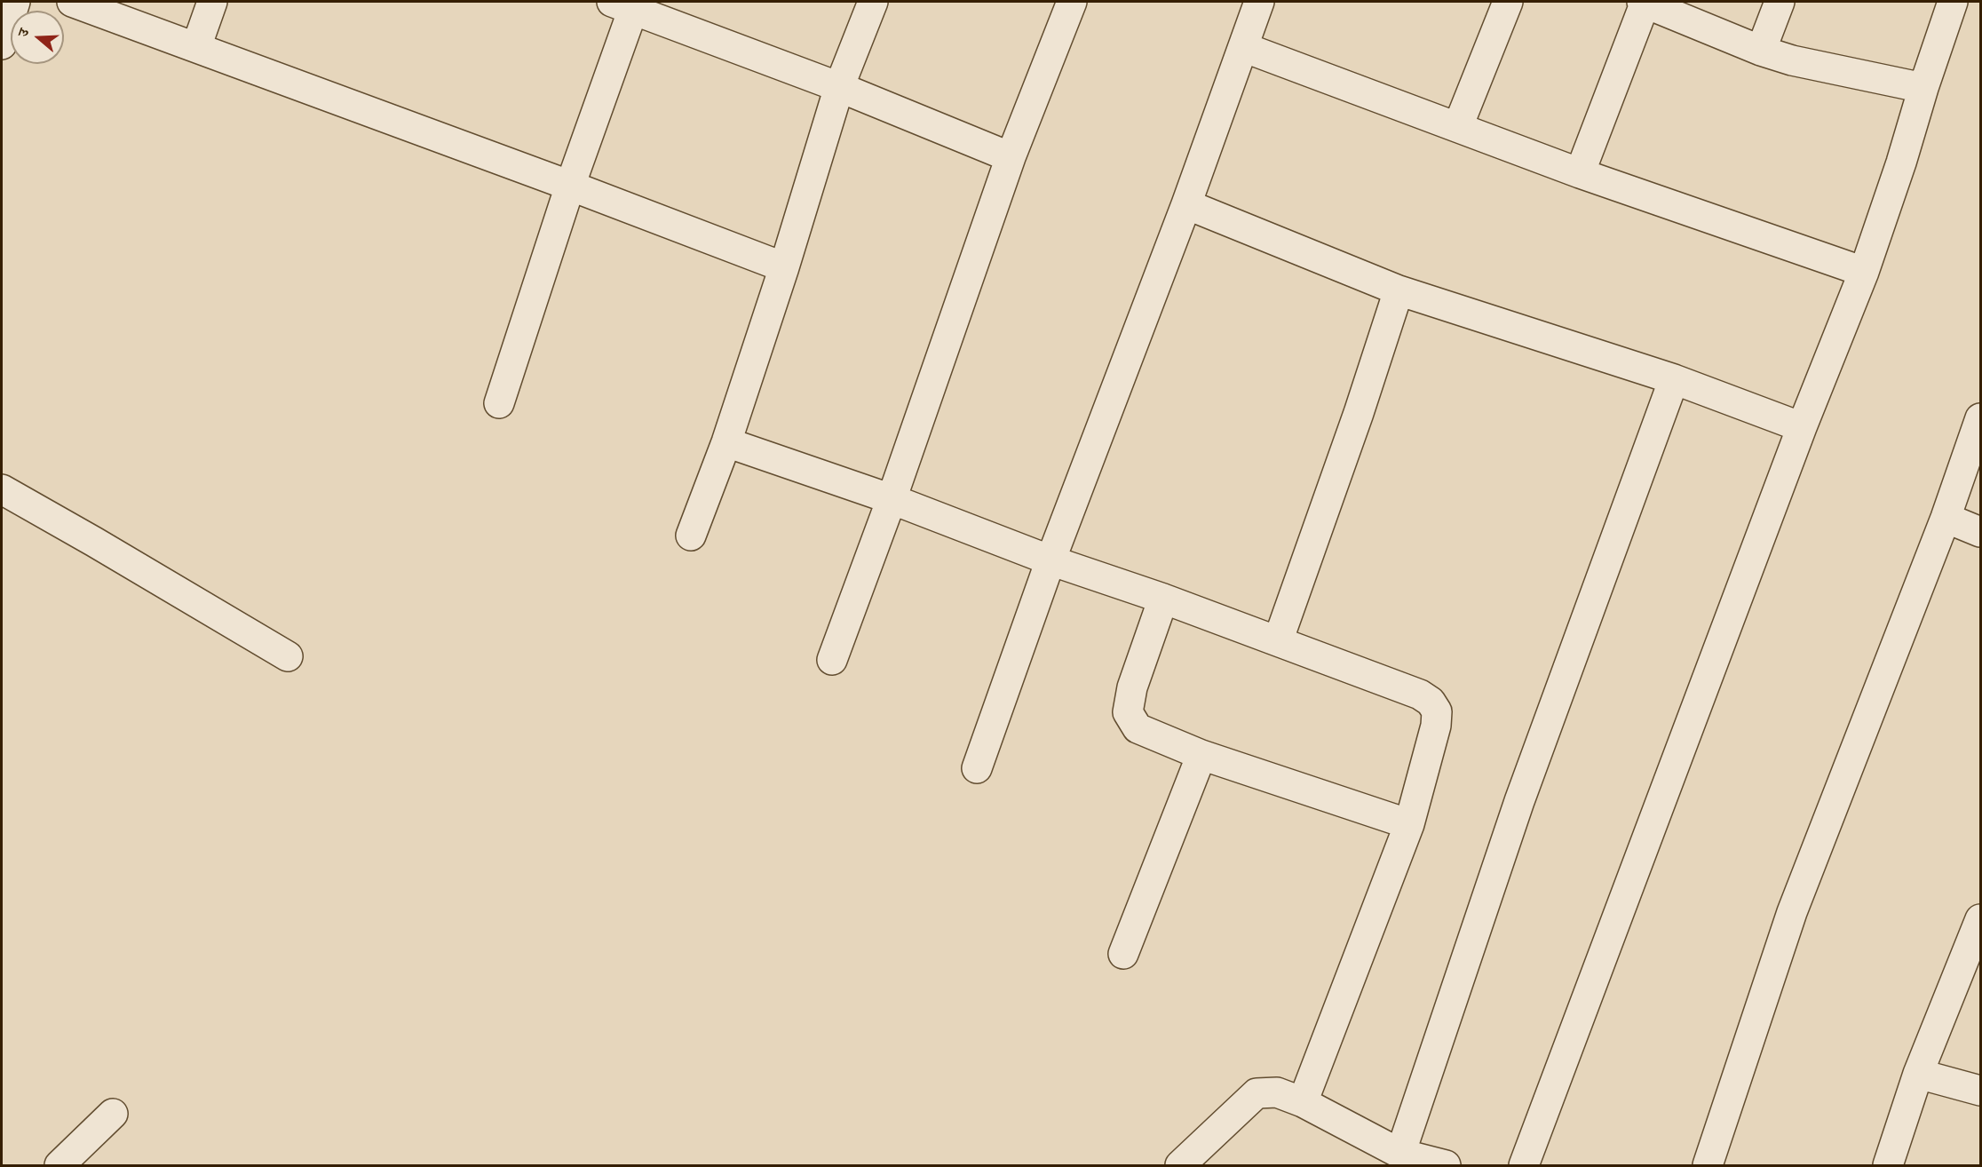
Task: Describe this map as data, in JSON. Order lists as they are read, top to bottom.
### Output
{
  "north": "left"
}
